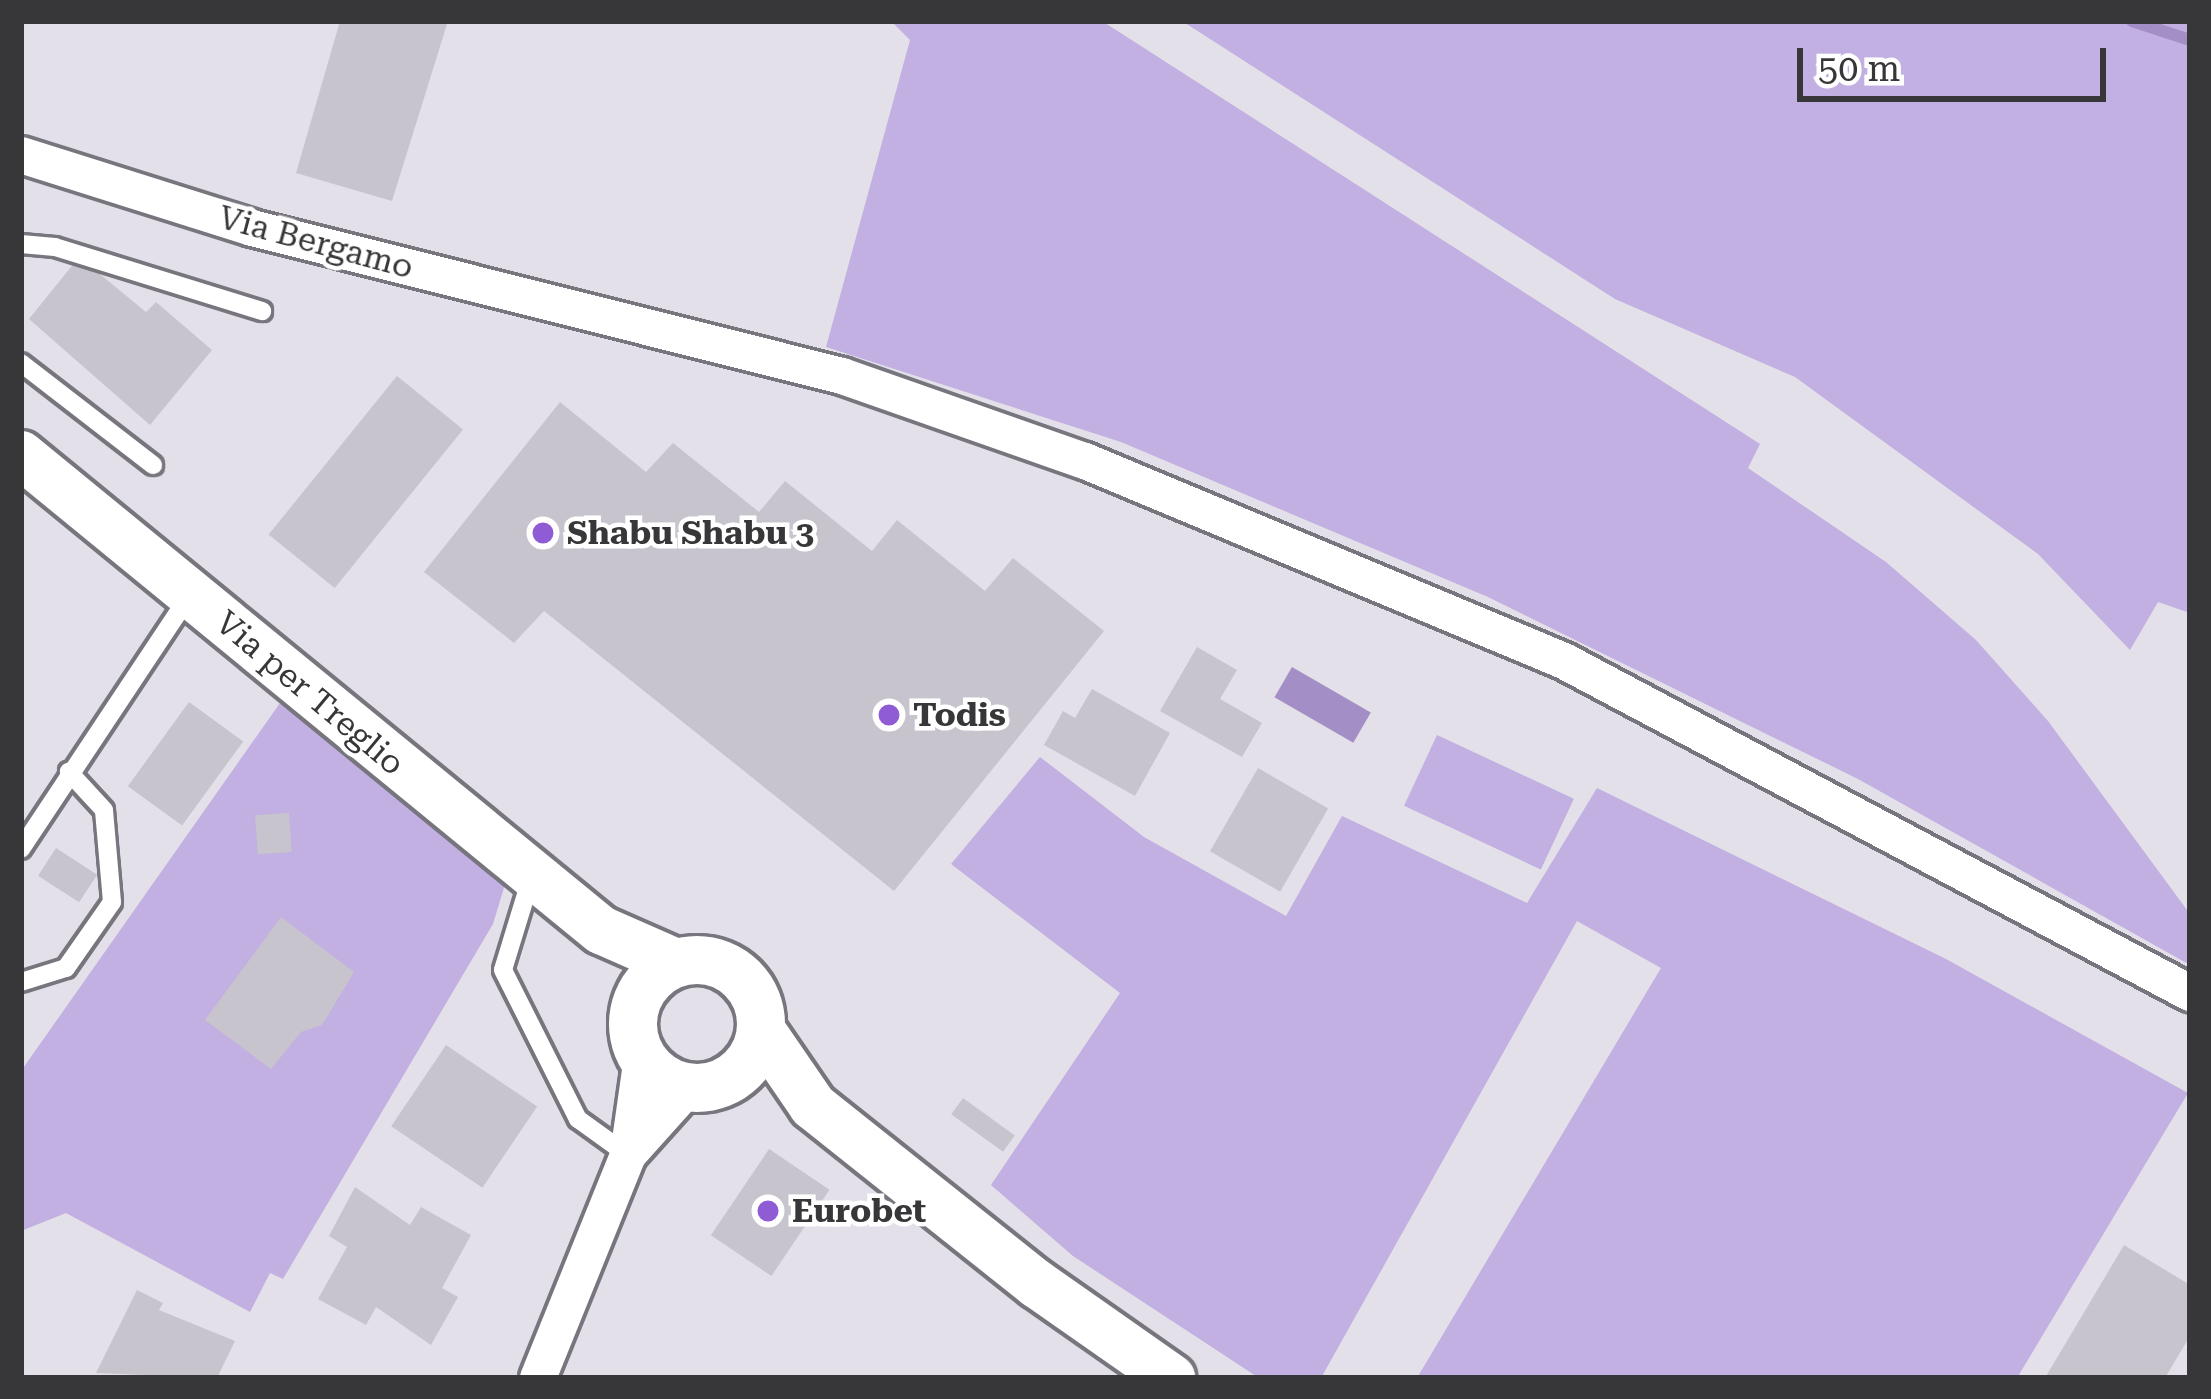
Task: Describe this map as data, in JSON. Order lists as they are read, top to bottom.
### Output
{
  "streets": {
    "main road": ["Via per Treglio"],
    "street": ["Via Bergamo"]
  },
  "places": ["Shabu Shabu 3", "Todis", "Eurobet"],
  "scale_bar": "50 m"
}
